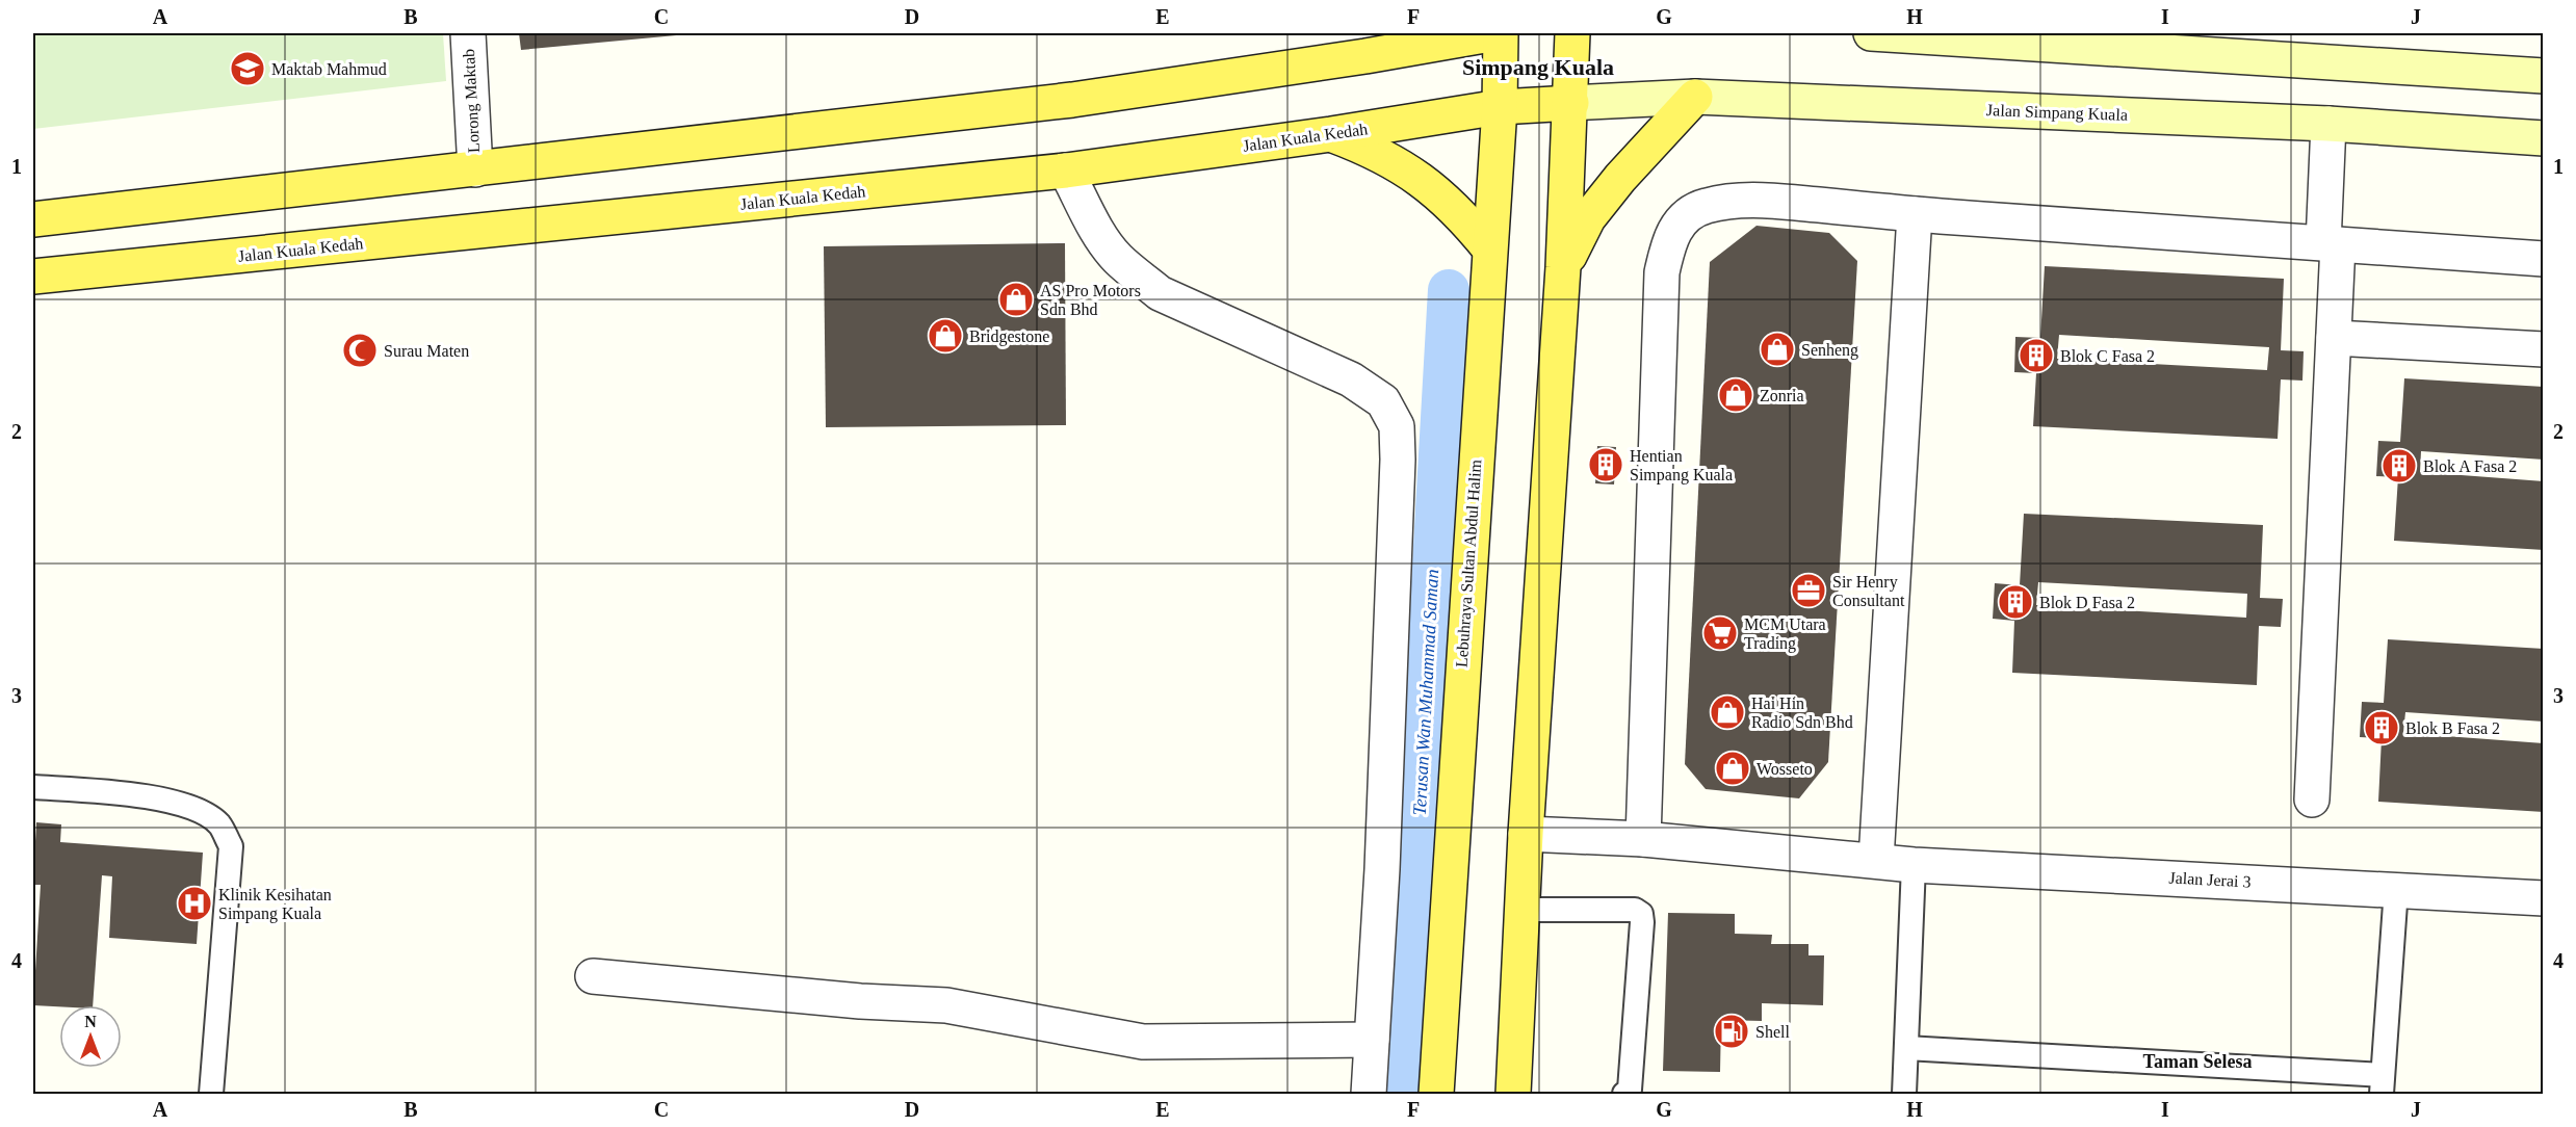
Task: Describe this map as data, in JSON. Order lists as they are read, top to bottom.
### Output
{
  "streets": {
    "main road": ["Jalan Simpang Kuala", "Jalan Kuala Kedah", "Lebuhraya Sultan Abdul Halim"],
    "street": ["Lorong Maktab", "Jalan Jerai 3"]
  },
  "crossings": [
    ["Jalan Simpang Kuala", "Jalan Kuala Kedah"],
    ["Jalan Kuala Kedah", "Lebuhraya Sultan Abdul Halim"]
  ],
  "districts": ["Simpang Kuala", "Taman Selesa"],
  "water": ["Terusan Wan Muhammad Saman"],
  "places": {
    "school or university": ["Maktab Mahmud"],
    "shop": [
      "AS Pro Motors Sdn Bhd",
      "Bridgestone",
      "Senheng",
      "Zonria",
      "Hai Hin Radio Sdn Bhd",
      "Wosseto"
    ],
    "mosque": ["Surau Maten"],
    "building": [
      "Blok C Fasa 2",
      "Hentian Simpang Kuala",
      "Blok A Fasa 2",
      "Blok D Fasa 2",
      "Blok B Fasa 2"
    ],
    "office": ["Sir Henry Consultant"],
    "supermarket": ["MCM Utara Trading"],
    "hospital": ["Klinik Kesihatan Simpang Kuala"],
    "fuel station": ["Shell"]
  },
  "north": "top",
  "grid": {
    "columns": [
      "A",
      "B",
      "C",
      "D",
      "E",
      "F",
      "G",
      "H",
      "I",
      "J"
    ],
    "rows": [
      "1",
      "2",
      "3",
      "4"
    ]
  }
}
